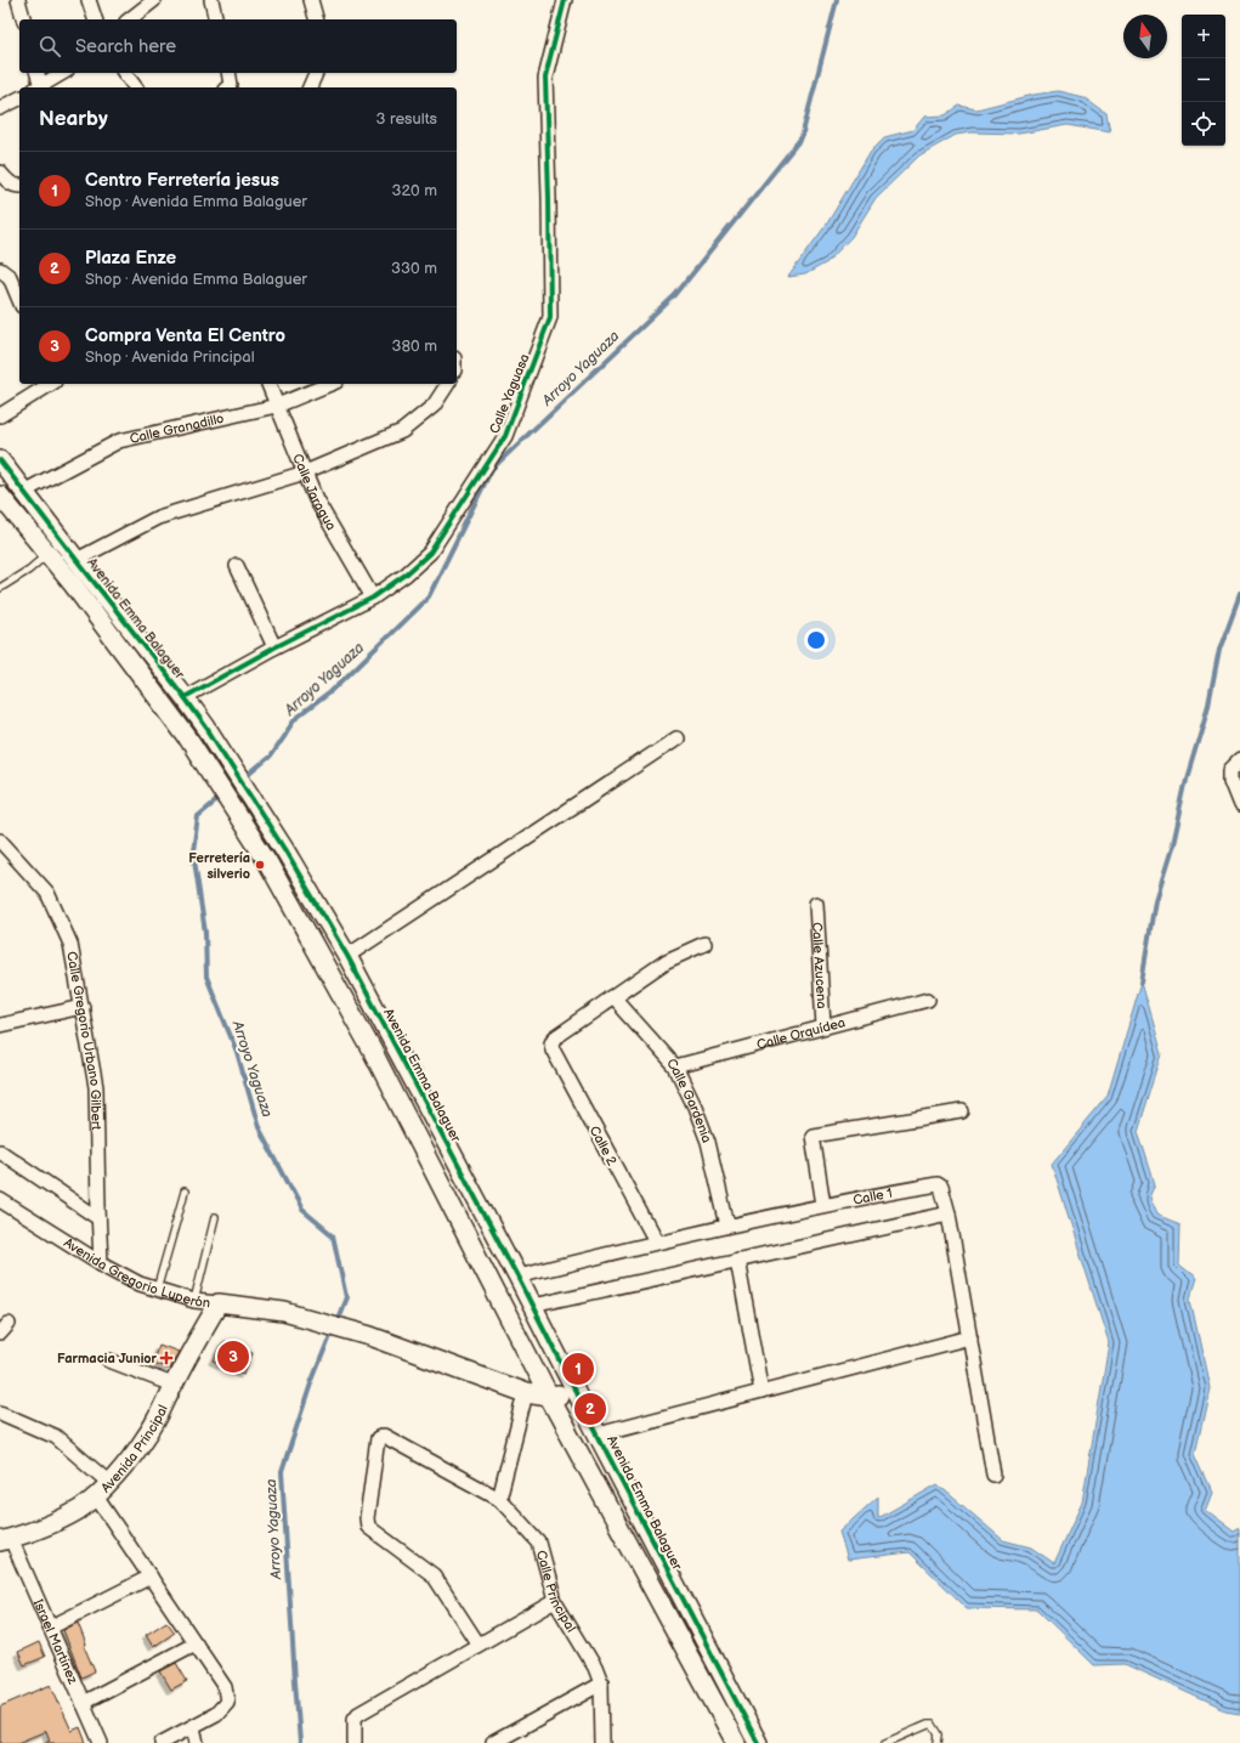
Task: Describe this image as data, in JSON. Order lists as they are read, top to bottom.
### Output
{
  "streets": {
    "street": [
      "Calle Yaguasa",
      "Calle Granadillo",
      "Calle Jaragua",
      "Avenida Emma Balaguer",
      "Calle Azucena",
      "Calle Orquídea",
      "Calle Gregorio Urbano Gilbert",
      "Calle Gardenia",
      "Calle 2",
      "Calle 1",
      "Avenida Gregorio Luperón",
      "Avenida Principal",
      "Calle Principal",
      "Israel Martinez"
    ]
  },
  "crossings": [
    ["Calle Yaguasa", "Calle Jaragua"],
    ["Calle Yaguasa", "Avenida Emma Balaguer"],
    ["Calle Granadillo", "Calle Jaragua"],
    ["Calle Granadillo", "Avenida Emma Balaguer"],
    ["Avenida Emma Balaguer", "Calle 1"],
    ["Avenida Emma Balaguer", "Avenida Gregorio Luperón"],
    ["Calle Azucena", "Calle Orquídea"],
    ["Calle Orquídea", "Calle Gardenia"],
    ["Calle Gregorio Urbano Gilbert", "Avenida Gregorio Luperón"],
    ["Calle Gardenia", "Calle 2"],
    ["Calle Gardenia", "Calle 1"],
    ["Calle 2", "Calle 1"],
    ["Avenida Gregorio Luperón", "Avenida Principal"],
    ["Avenida Principal", "Israel Martinez"]
  ],
  "water": ["Arroyo Yaguaza"],
  "places": {
    "other": ["Ferretería silverio"],
    "health": ["Farmacia Junior"]
  },
  "north": "top",
  "page": {
    "map_buttons": ["+", "−"],
    "search": "Search here",
    "heading": ["Nearby", "3 results"],
    "list": [
      {
        "mark": "1",
        "name": "Centro Ferretería jesus",
        "note": "Shop · Avenida Emma Balaguer",
        "value": "320 m"
      },
      {
        "mark": "2",
        "name": "Plaza Enze",
        "note": "Shop · Avenida Emma Balaguer",
        "value": "330 m"
      },
      {
        "mark": "3",
        "name": "Compra Venta El Centro",
        "note": "Shop · Avenida Principal",
        "value": "380 m"
      }
    ],
    "pins": ["3", "1", "2"]
  }
}
